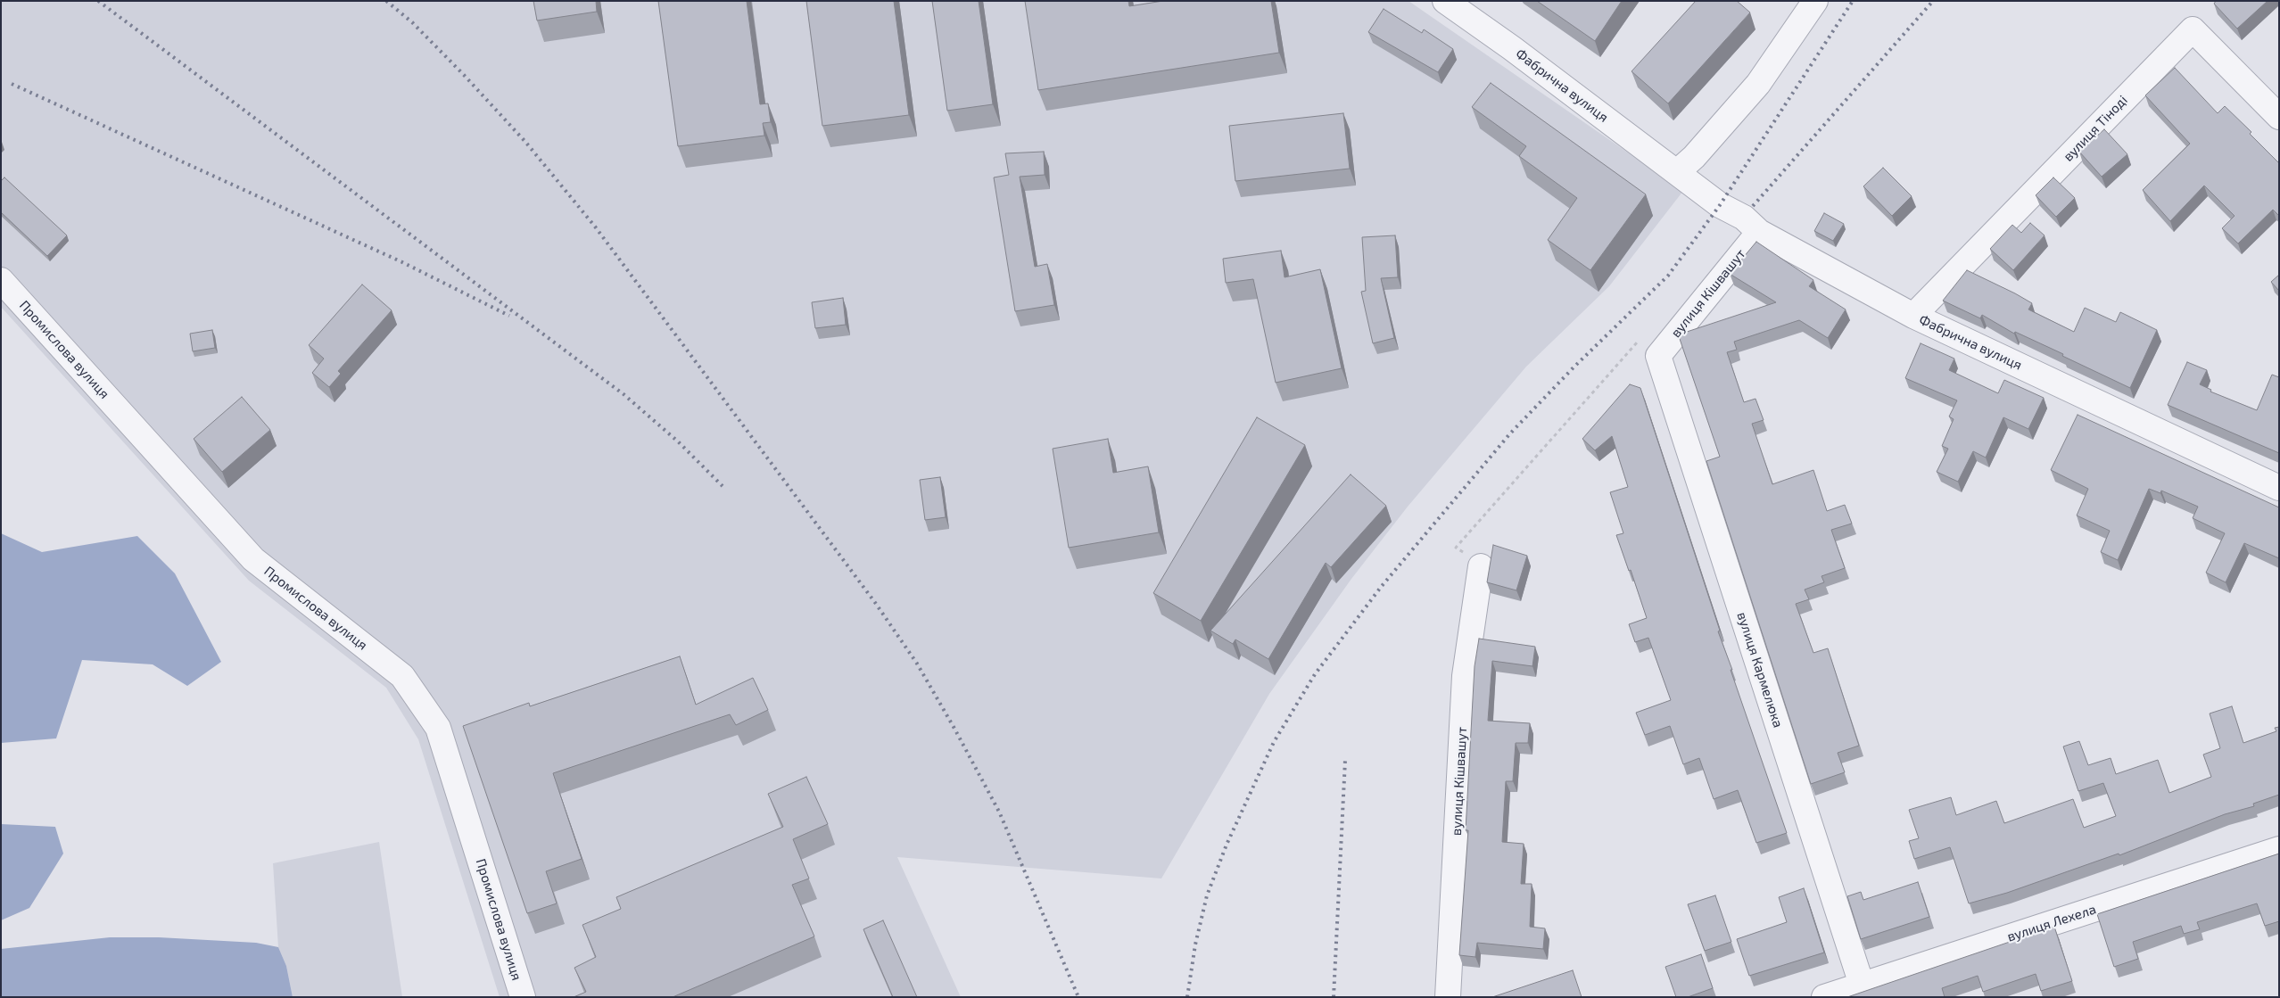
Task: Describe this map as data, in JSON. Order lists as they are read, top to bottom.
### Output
{
  "streets": {
    "street": [
      "Фабрична вулиця",
      "вулиця Тіноді",
      "вулиця Кішвашут",
      "Промислова вулиця",
      "вулиця Кармелюка",
      "вулиця Лехела"
    ]
  },
  "crossings": [
    ["Фабрична вулиця", "вулиця Тіноді"],
    ["Фабрична вулиця", "вулиця Кішвашут"],
    ["вулиця Кішвашут", "вулиця Кармелюка"],
    ["вулиця Кармелюка", "вулиця Лехела"]
  ]
}
